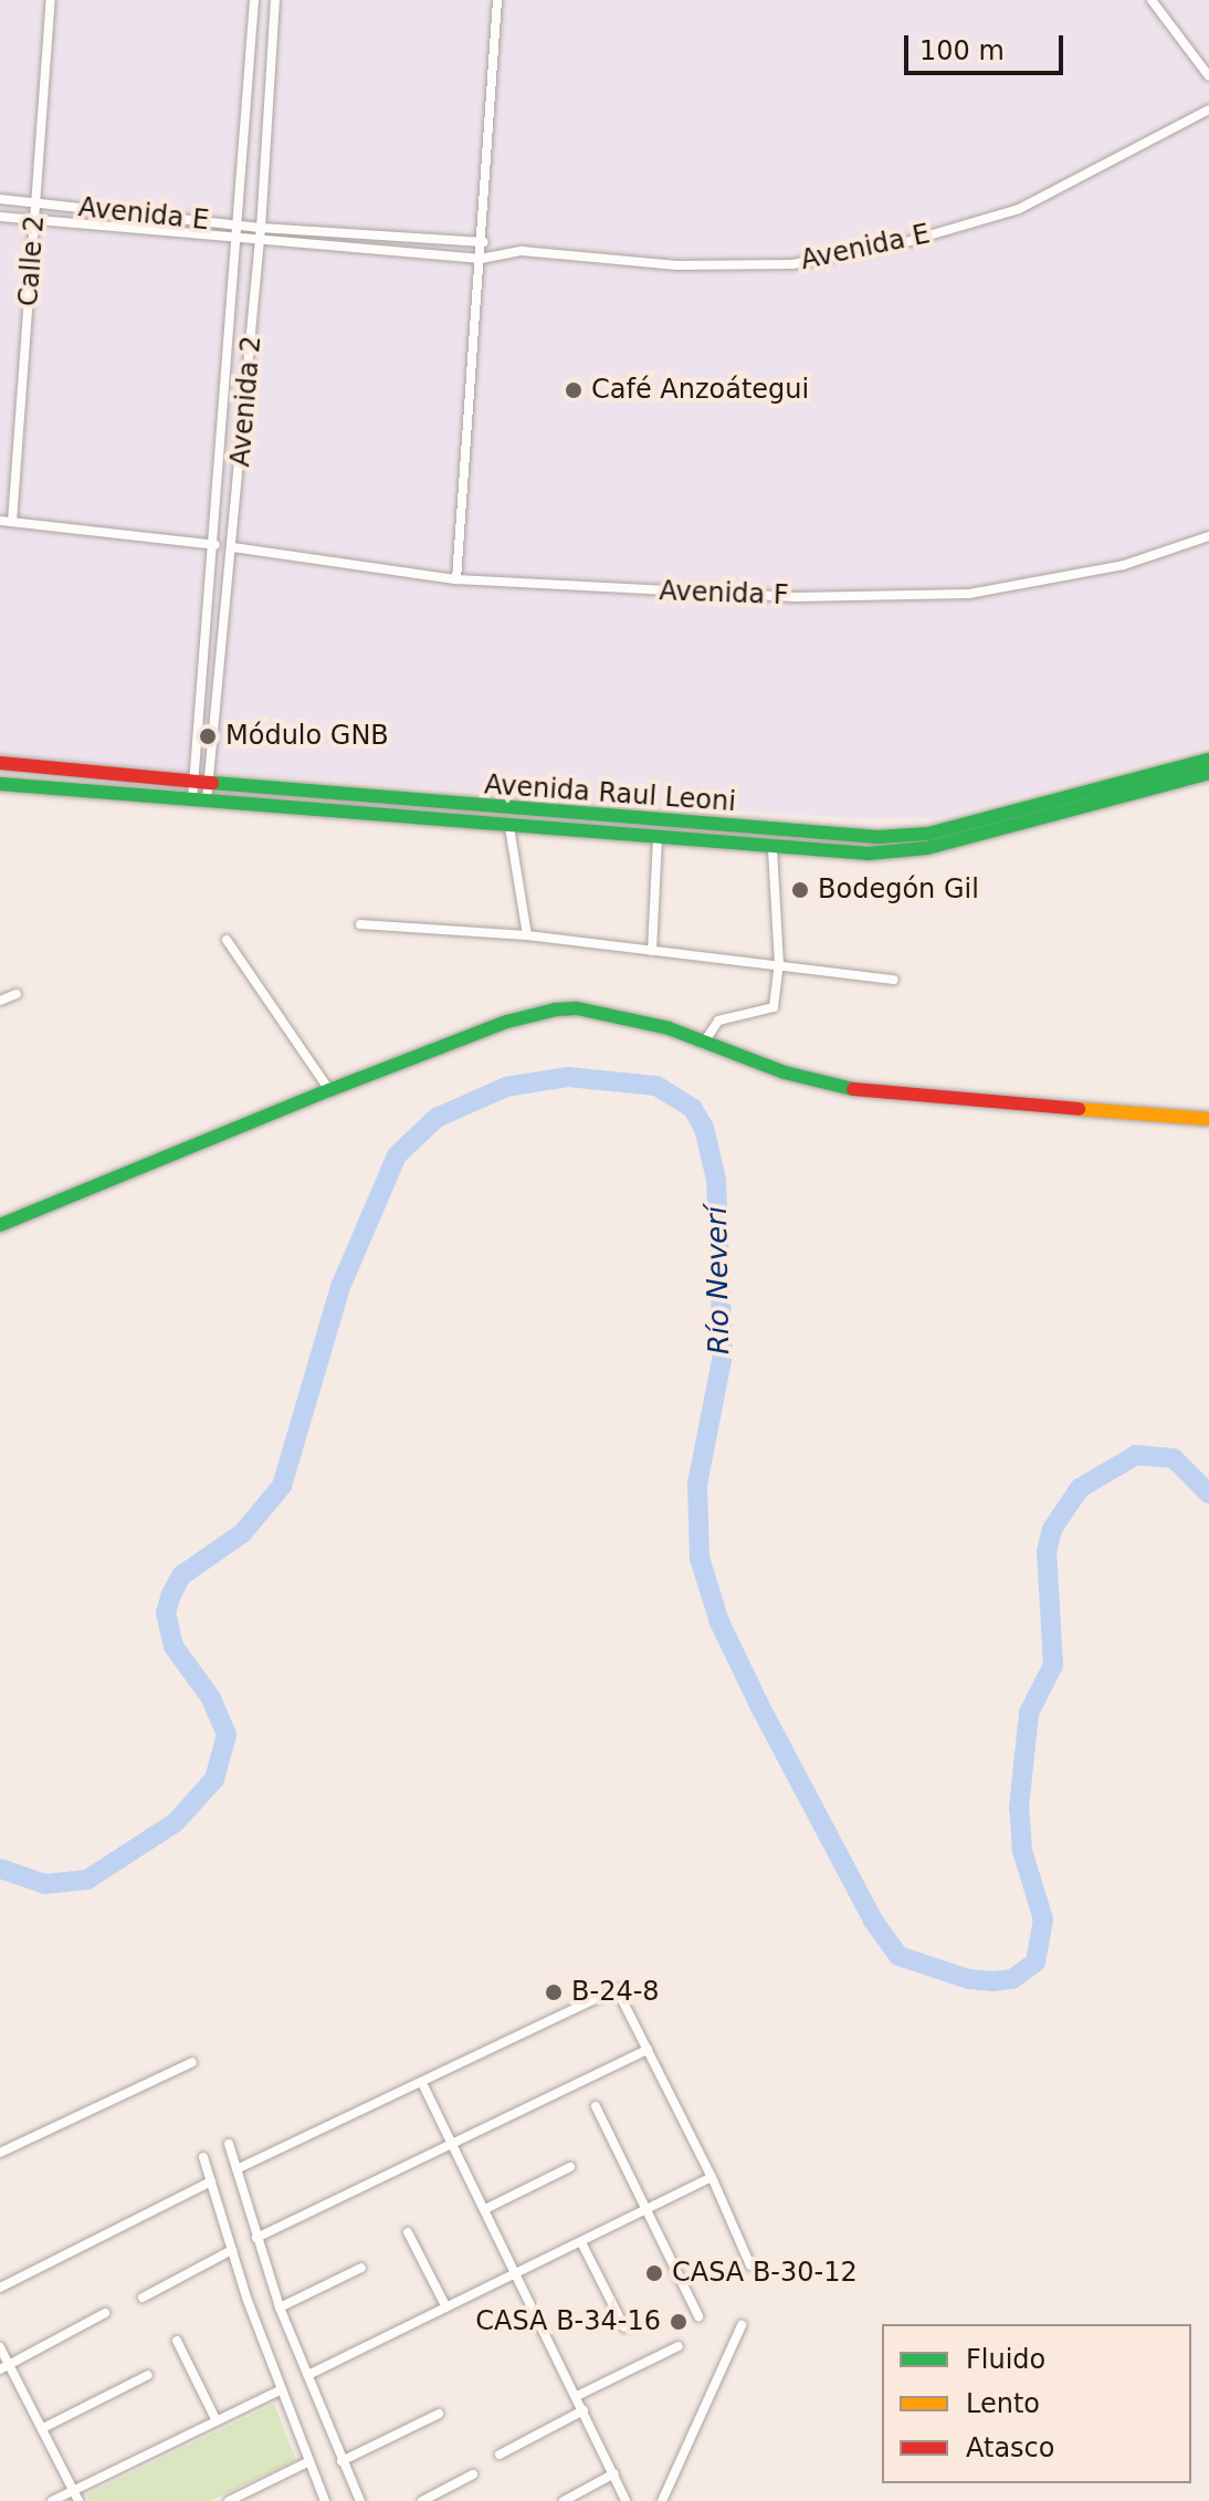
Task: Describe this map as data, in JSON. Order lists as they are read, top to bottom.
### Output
{
  "streets": {
    "main road": ["Avenida Raul Leoni"],
    "street": [
      "Avenida E",
      "Calle 2",
      "Avenida 2",
      "Avenida F"
    ]
  },
  "crossings": [
    ["Avenida E", "Calle 2"],
    ["Avenida E", "Avenida 2"],
    ["Avenida 2", "Avenida F"],
    ["Avenida 2", "Avenida Raul Leoni"]
  ],
  "water": ["Río Neverí"],
  "places": [
    "Café Anzoátegui",
    "Módulo GNB",
    "Bodegón Gil",
    "B-24-8",
    "CASA B-30-12",
    "CASA B-34-16"
  ],
  "legend": ["Fluido", "Lento", "Atasco"],
  "scale_bar": "100 m"
}
